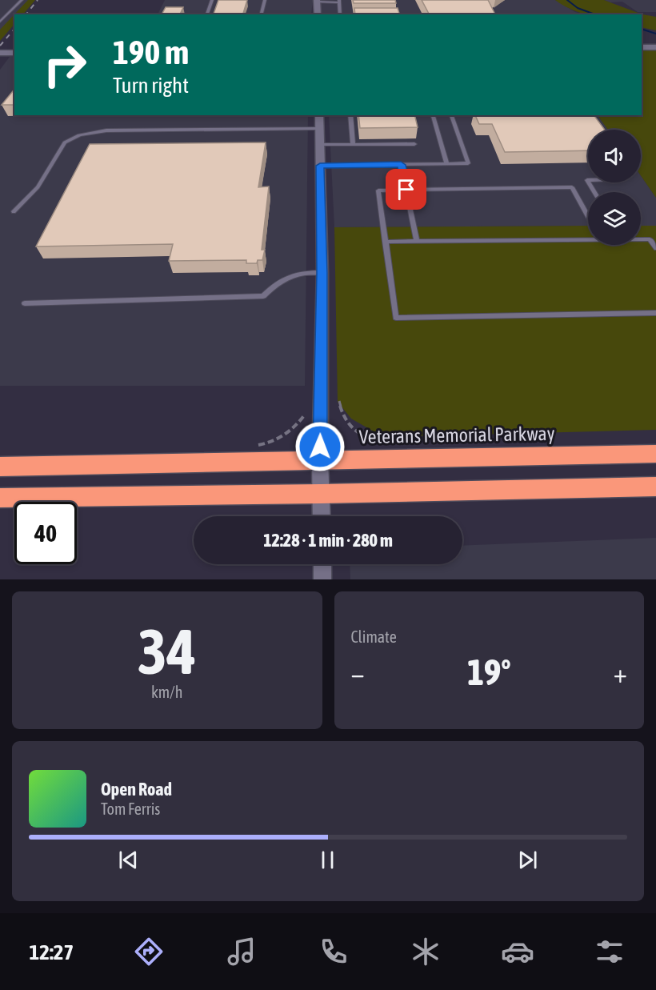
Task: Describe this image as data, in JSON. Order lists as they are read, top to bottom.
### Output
{
  "streets": {
    "highway": ["Veterans Memorial Parkway"]
  },
  "page": {
    "turn": ["190 m", "Turn right"],
    "limit": "40",
    "trip": "12:28 · 1 min · 280 m",
    "tile": [
      ["34", "km/h"],
      "Climate"
    ],
    "heat": ["−", "19°", "+"],
    "song": ["Open Road", "Tom Ferris"],
    "tabs": "12:27"
  }
}
